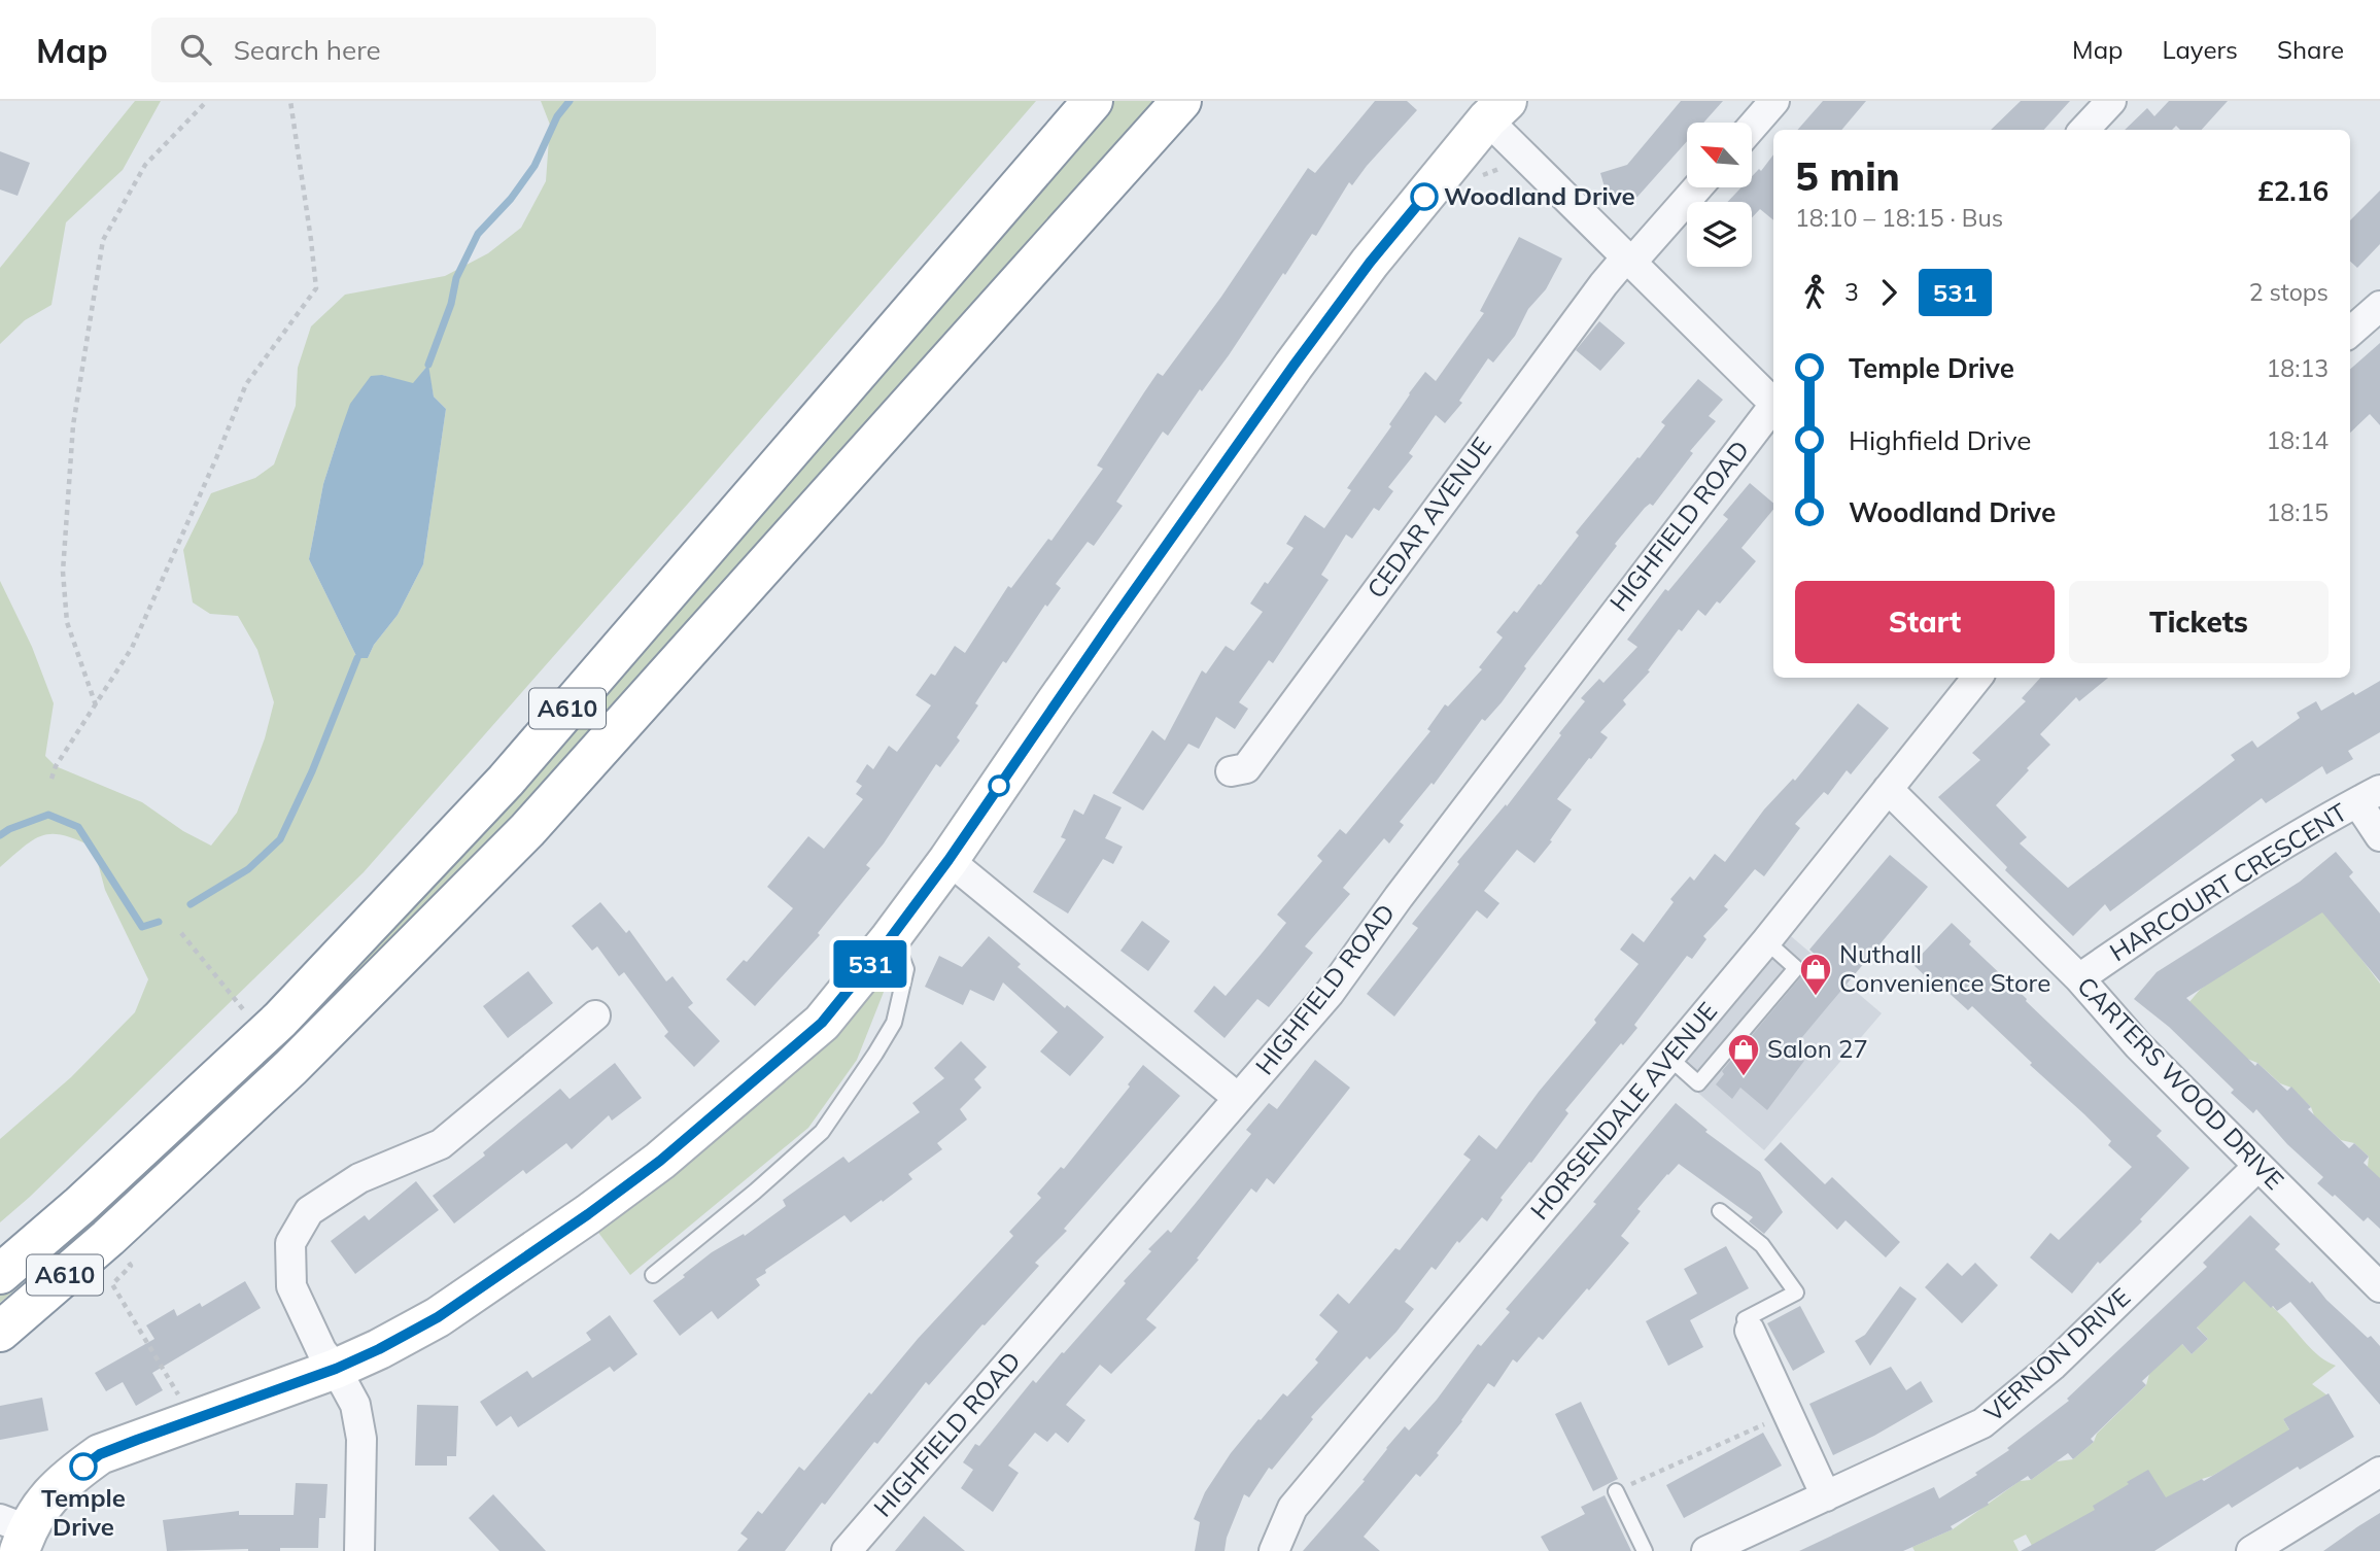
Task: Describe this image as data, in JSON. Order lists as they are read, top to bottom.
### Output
{
  "streets": {
    "main road": ["A610"],
    "street": [
      "CEDAR AVENUE",
      "HIGHFIELD ROAD",
      "HARCOURT CRESCENT",
      "CARTERS WOOD DRIVE",
      "HORSENDALE AVENUE",
      "VERNON DRIVE"
    ]
  },
  "crossings": [
    ["HARCOURT CRESCENT", "CARTERS WOOD DRIVE"],
    ["CARTERS WOOD DRIVE", "HORSENDALE AVENUE"],
    ["CARTERS WOOD DRIVE", "VERNON DRIVE"]
  ],
  "places": {
    "other": ["Woodland Drive", "Temple Drive"],
    "shop": ["Nuthall Convenience Store", "Salon 27"]
  },
  "lines": ["bus line 531"],
  "north": "top left",
  "page": {
    "header": "Map",
    "search": "Search here",
    "nav": ["Map", "Layers", "Share"],
    "on_map": "531",
    "heading": ["5 min", "18:10 – 18:15 · Bus", "£2.16"],
    "legs": ["3", "531", "2 stops"],
    "list": [
      {
        "name": "Temple Drive",
        "value": "18:13"
      },
      {
        "name": "Highfield Drive",
        "value": "18:14"
      },
      {
        "name": "Woodland Drive",
        "value": "18:15"
      }
    ],
    "buttons": ["Start", "Tickets"]
  }
}
